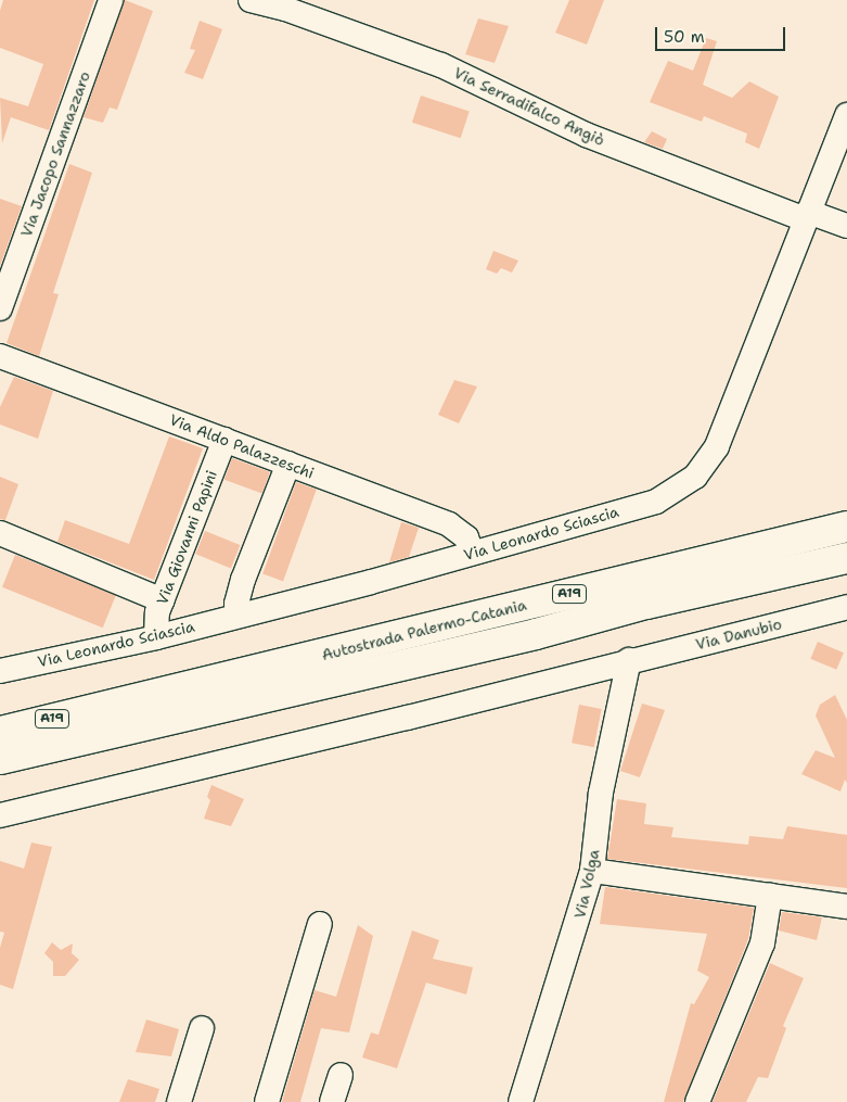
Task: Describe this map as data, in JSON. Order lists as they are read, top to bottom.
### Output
{
  "streets": {
    "highway": ["A19", "Autostrada Palermo-Catania"],
    "street": [
      "Via Serradifalco Angiò",
      "Via Jacopo Sannazzaro",
      "Via Aldo Palazzeschi",
      "Via Leonardo Sciascia",
      "Via Giovanni Papini",
      "Via Danubio",
      "Via Volga"
    ]
  },
  "crossings": [
    ["Via Serradifalco Angiò", "Via Leonardo Sciascia"],
    ["Via Aldo Palazzeschi", "Via Leonardo Sciascia"],
    ["Via Aldo Palazzeschi", "Via Giovanni Papini"],
    ["Via Leonardo Sciascia", "Via Giovanni Papini"],
    ["Via Danubio", "Via Volga"]
  ],
  "scale_bar": "50 m"
}
